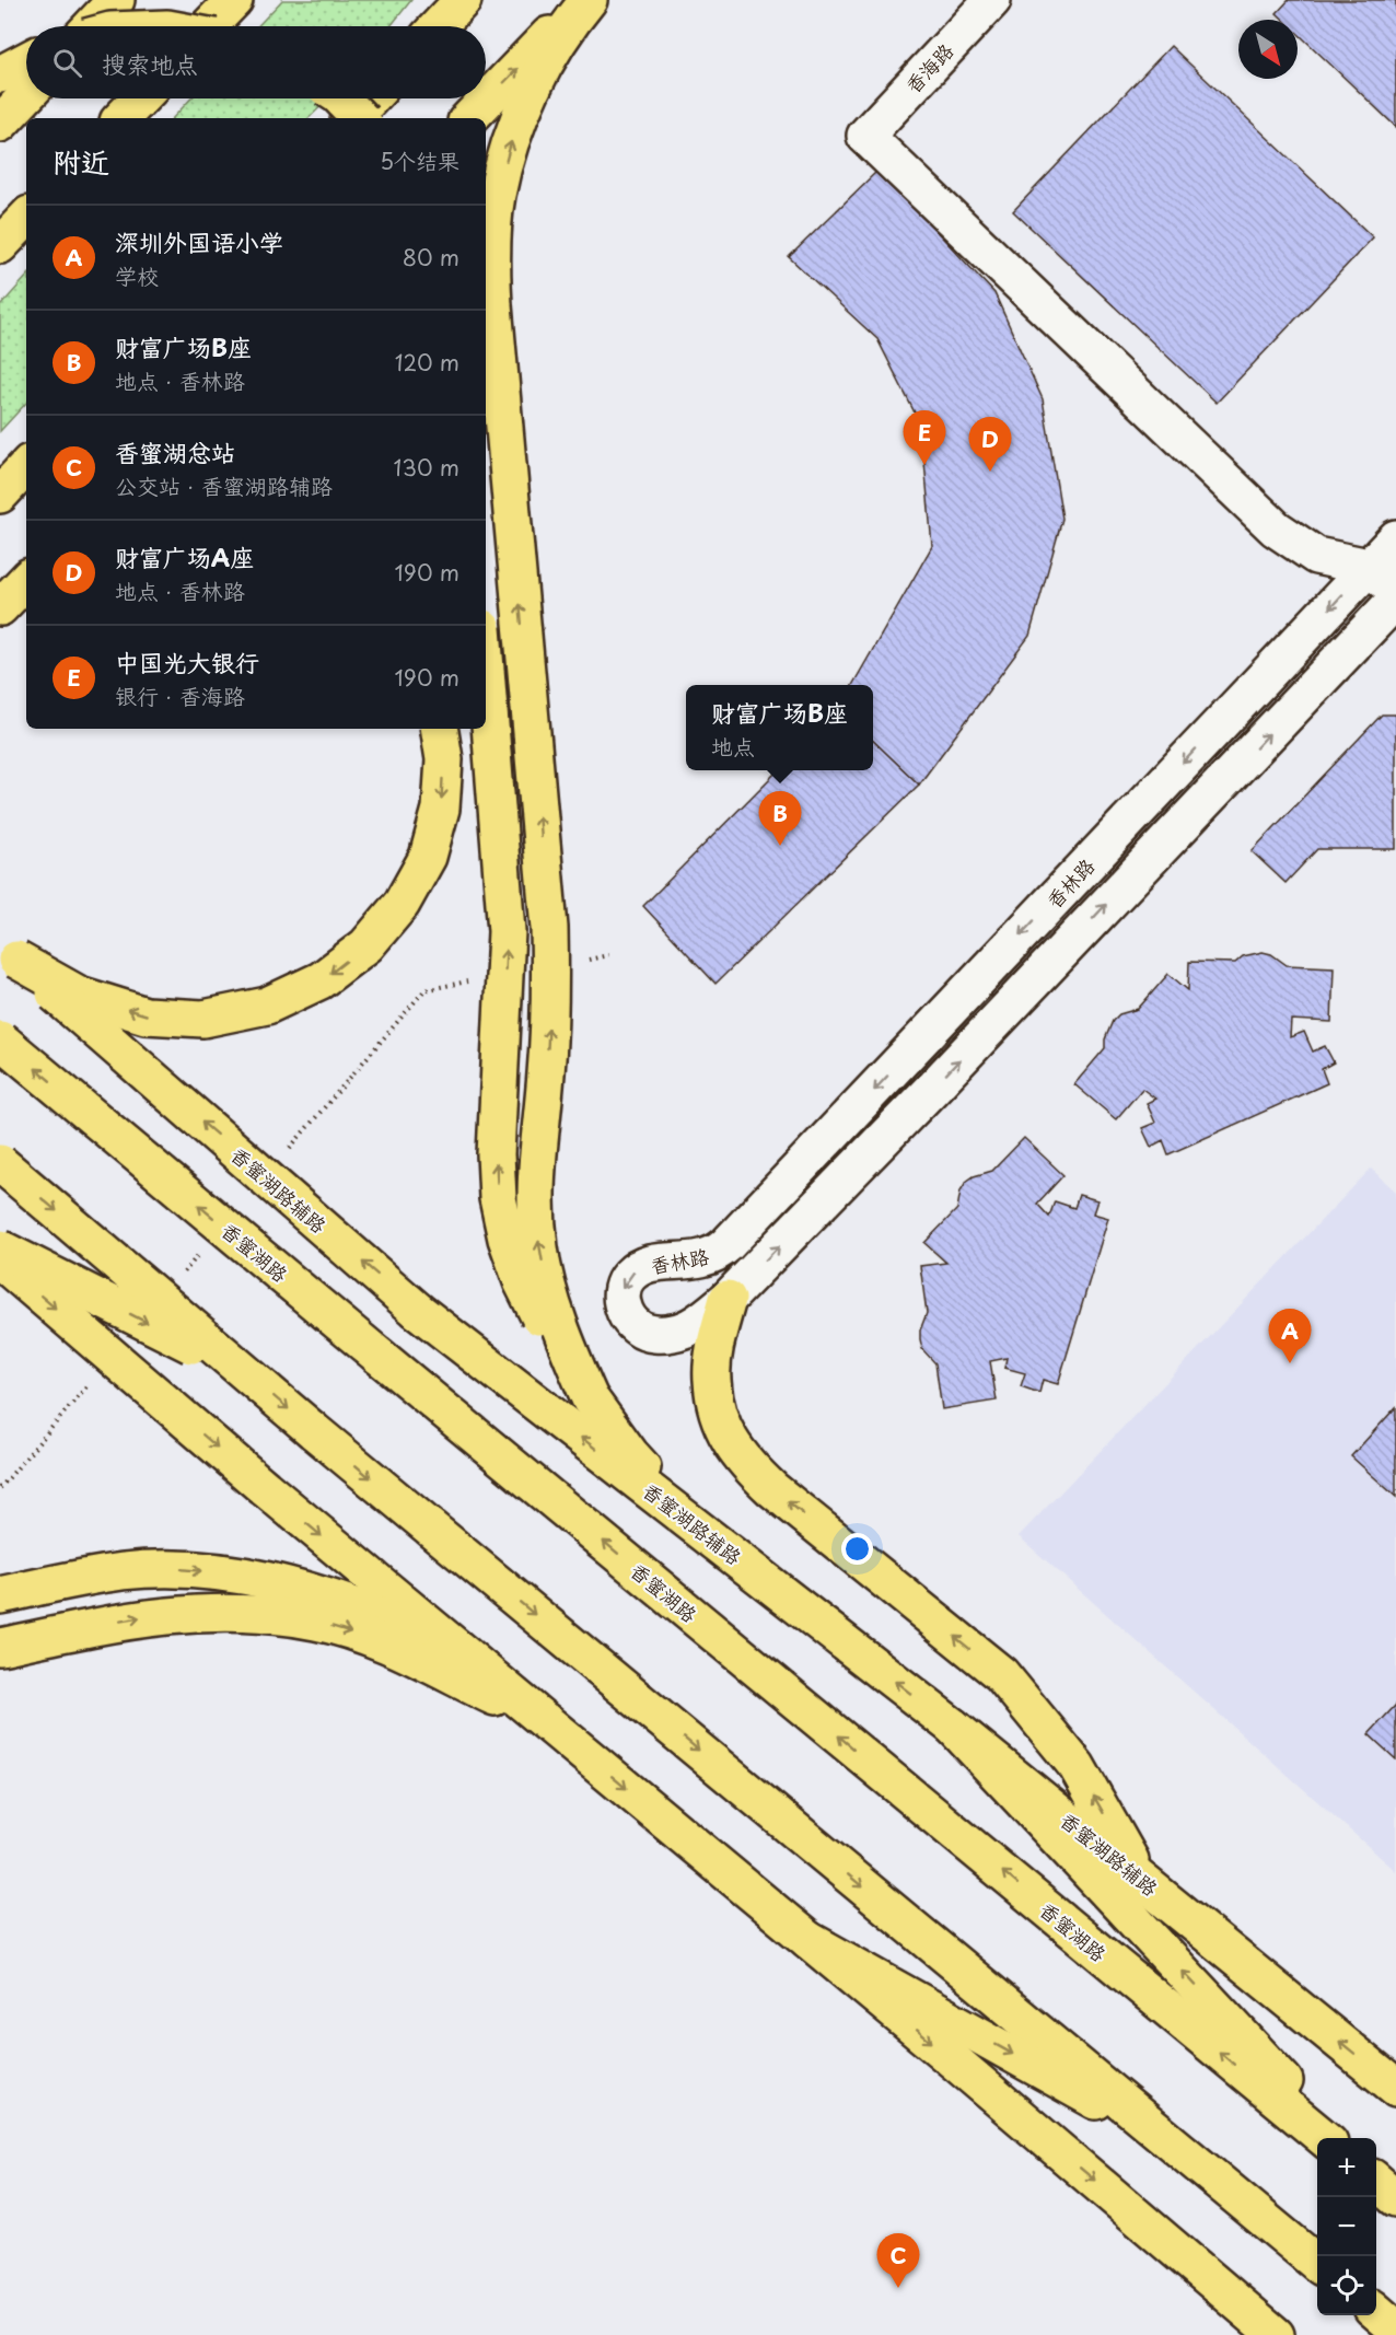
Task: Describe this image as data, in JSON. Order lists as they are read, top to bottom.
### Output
{
  "streets": {
    "main road": ["香蜜湖路辅路", "香蜜湖路"],
    "street": ["香海路", "香林路"]
  },
  "crossings": [
    ["香海路", "香林路"]
  ],
  "north": "bottom right",
  "page": {
    "search": "搜索地点",
    "heading": ["附近", "5个结果"],
    "list": [
      {
        "mark": "A",
        "name": "深圳外国语小学",
        "note": "学校",
        "value": "80 m"
      },
      {
        "mark": "B",
        "name": "财富广场B座",
        "note": "地点 · 香林路",
        "value": "120 m"
      },
      {
        "mark": "C",
        "name": "香蜜湖总站",
        "note": "公交站 · 香蜜湖路辅路",
        "value": "130 m"
      },
      {
        "mark": "D",
        "name": "财富广场A座",
        "note": "地点 · 香林路",
        "value": "190 m"
      },
      {
        "mark": "E",
        "name": "中国光大银行",
        "note": "银行 · 香海路",
        "value": "190 m"
      }
    ],
    "pins": [
      "E",
      "D",
      "B",
      "A",
      "C"
    ],
    "popup": ["财富广场B座", "地点"],
    "map_buttons": ["+", "−"]
  }
}
